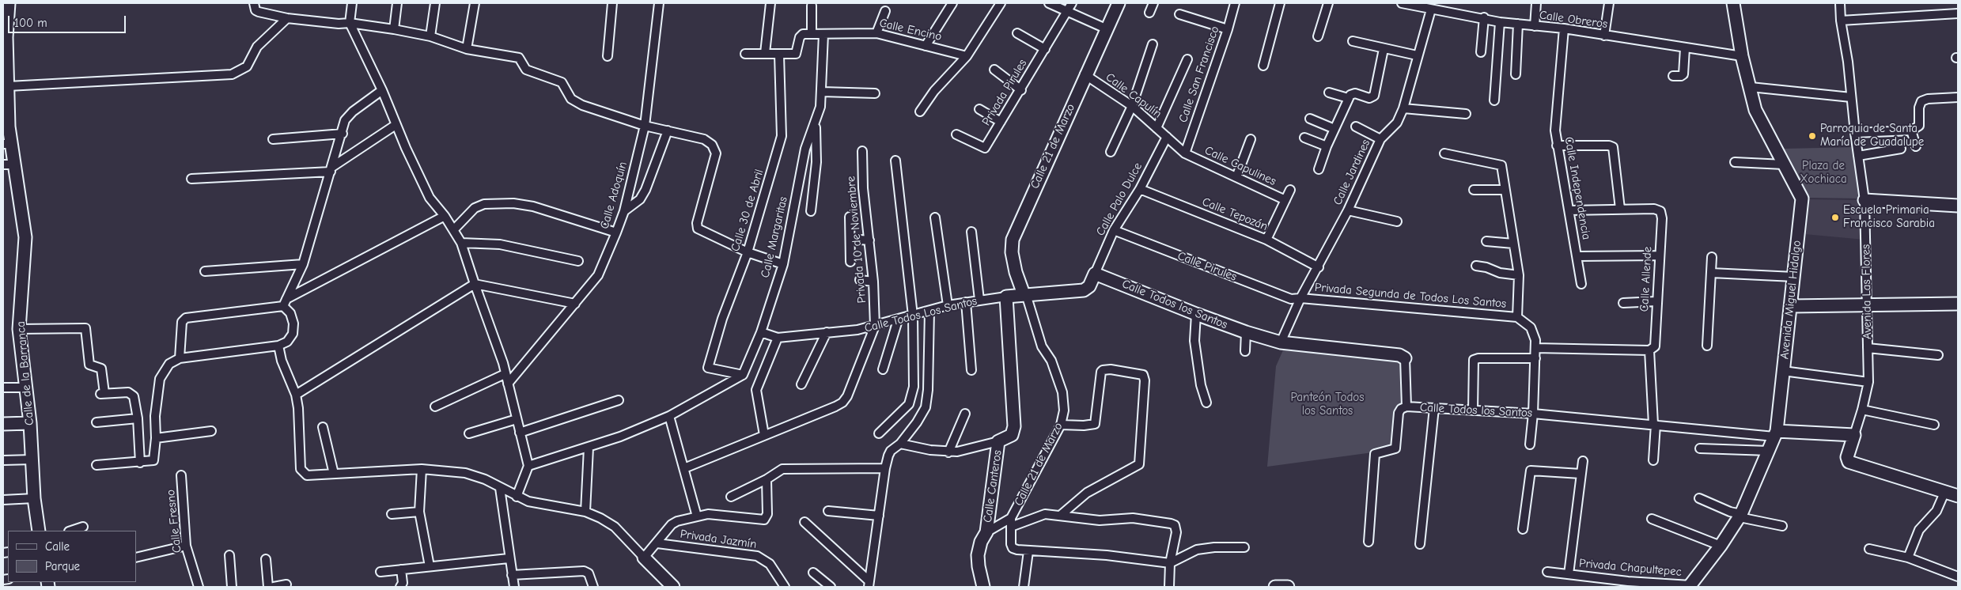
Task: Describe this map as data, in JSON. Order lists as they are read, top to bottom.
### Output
{
  "streets": {
    "street": [
      "Calle Obreros",
      "Calle Encino",
      "Calle San Francisco",
      "Privada Pirules",
      "Calle Capulín",
      "Calle 21 de Marzo",
      "Calle Capulines",
      "Calle Jardines",
      "Calle Independencia",
      "Calle Adoquín",
      "Calle Palo Dulce",
      "Calle 30 de Abril",
      "Calle Tepozán",
      "Calle Margaritas",
      "Privada 10 de Noviembre",
      "Calle Pirules",
      "Calle Allende",
      "Avenida Las Flores",
      "Privada Segunda de Todos Los Santos",
      "Avenida Miguel Hidalgo",
      "Calle Todos los Santos",
      "Calle Todos Los Santos",
      "Calle de la Barranca",
      "Calle Canteros",
      "Calle Fresno",
      "Privada Jazmín",
      "Privada Chapultepec"
    ]
  },
  "crossings": [
    ["Calle Obreros", "Calle Jardines"],
    ["Calle Obreros", "Calle Independencia"],
    ["Calle Obreros", "Avenida Miguel Hidalgo"],
    ["Calle Encino", "Calle 30 de Abril"],
    ["Calle San Francisco", "Calle Capulín"],
    ["Calle San Francisco", "Calle Capulines"],
    ["Calle Capulín", "Calle 21 de Marzo"],
    ["Calle Capulín", "Calle Capulines"],
    ["Calle Capulín", "Calle Palo Dulce"],
    ["Calle 21 de Marzo", "Calle Todos Los Santos"],
    ["Calle 21 de Marzo", "Calle Canteros"],
    ["Calle Capulines", "Calle Tepozán"],
    ["Calle Jardines", "Calle Tepozán"],
    ["Calle Jardines", "Calle Pirules"],
    ["Calle Jardines", "Privada Segunda de Todos Los Santos"],
    ["Calle Jardines", "Calle Todos los Santos"],
    ["Calle Palo Dulce", "Calle Tepozán"],
    ["Calle Palo Dulce", "Calle Pirules"],
    ["Calle Palo Dulce", "Calle Todos los Santos"],
    ["Calle Palo Dulce", "Calle Todos Los Santos"],
    ["Calle 30 de Abril", "Calle Margaritas"],
    ["Calle Margaritas", "Calle Todos Los Santos"],
    ["Privada 10 de Noviembre", "Calle Todos Los Santos"],
    ["Calle Pirules", "Privada Segunda de Todos Los Santos"],
    ["Calle Allende", "Calle Todos los Santos"],
    ["Avenida Miguel Hidalgo", "Calle Todos los Santos"],
    ["Avenida Miguel Hidalgo", "Privada Chapultepec"],
    ["Calle Todos los Santos", "Calle Todos Los Santos"],
    ["Calle Todos Los Santos", "Calle Canteros"]
  ],
  "parks": ["Plaza de Xochiaca", "Panteón Todos los Santos"],
  "places": ["Parroquia de Santa María de Guadalupe", "Escuela Primaria Francisco Sarabia"],
  "legend": ["Calle", "Parque"],
  "scale_bar": "100 m"
}
